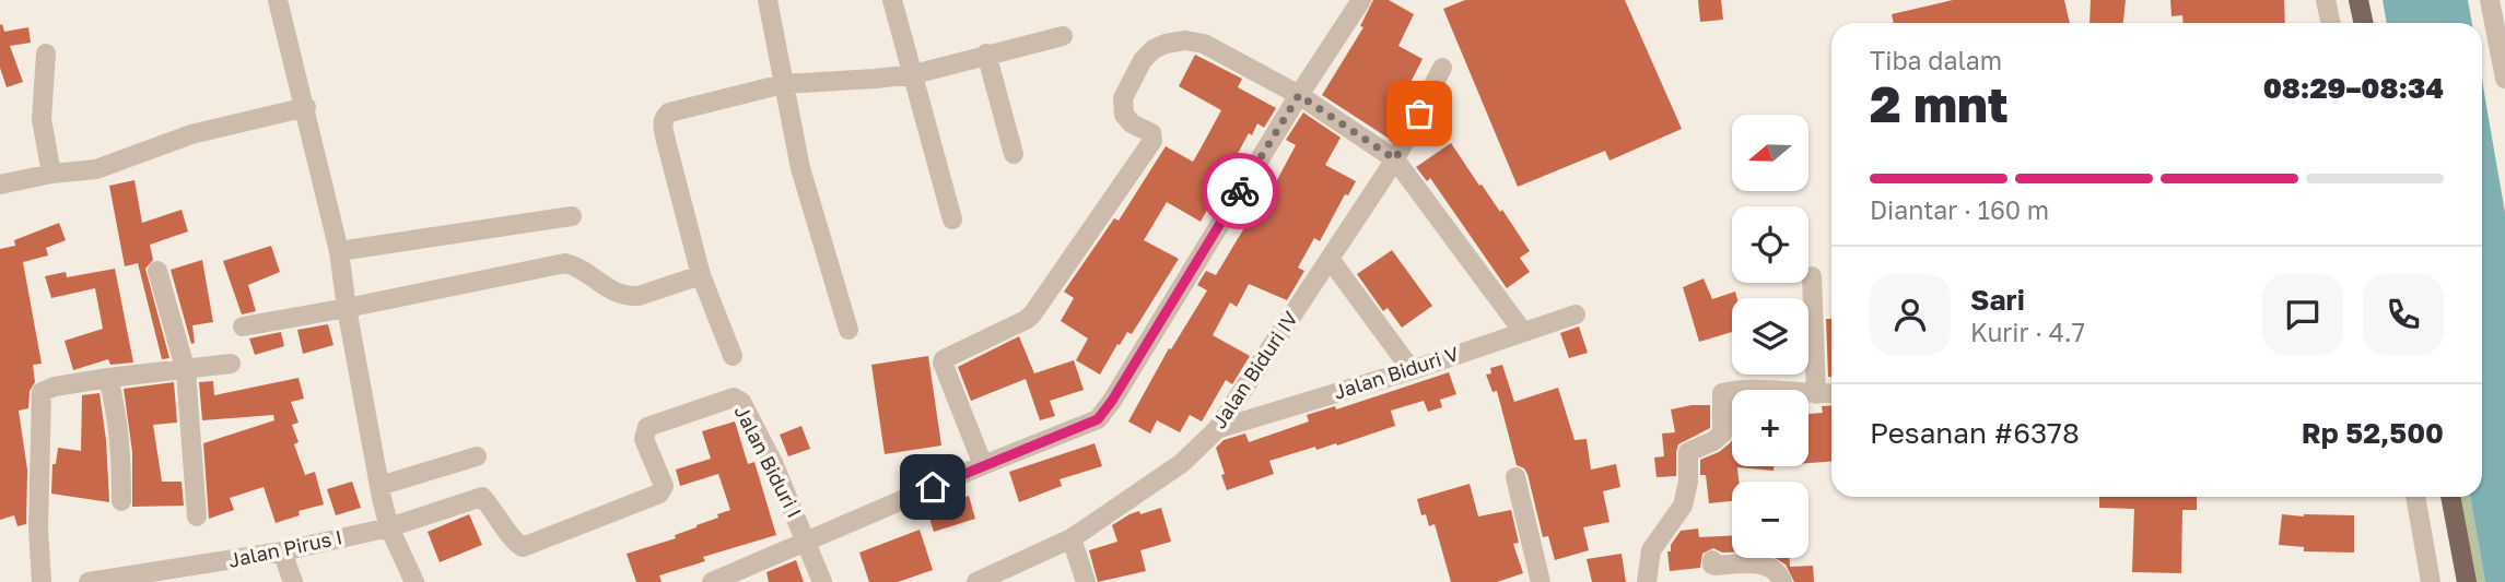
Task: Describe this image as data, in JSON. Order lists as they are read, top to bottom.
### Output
{
  "streets": {
    "street": [
      "Jalan Biduri IV",
      "Jalan Biduri V",
      "Jalan Biduri I",
      "Jalan Pirus I"
    ]
  },
  "crossings": [
    ["Jalan Biduri IV", "Jalan Biduri V"],
    ["Jalan Biduri I", "Jalan Pirus I"]
  ],
  "north": "left",
  "page": {
    "heading": ["2 mnt", "Tiba dalam", "08:29–08:34"],
    "panel": [
      "Sari",
      "Kurir · 4.7",
      "Pesanan #6378",
      "Rp 52,500"
    ],
    "map_buttons": ["+", "−"],
    "bar": "Diantar · 160 m"
  }
}
